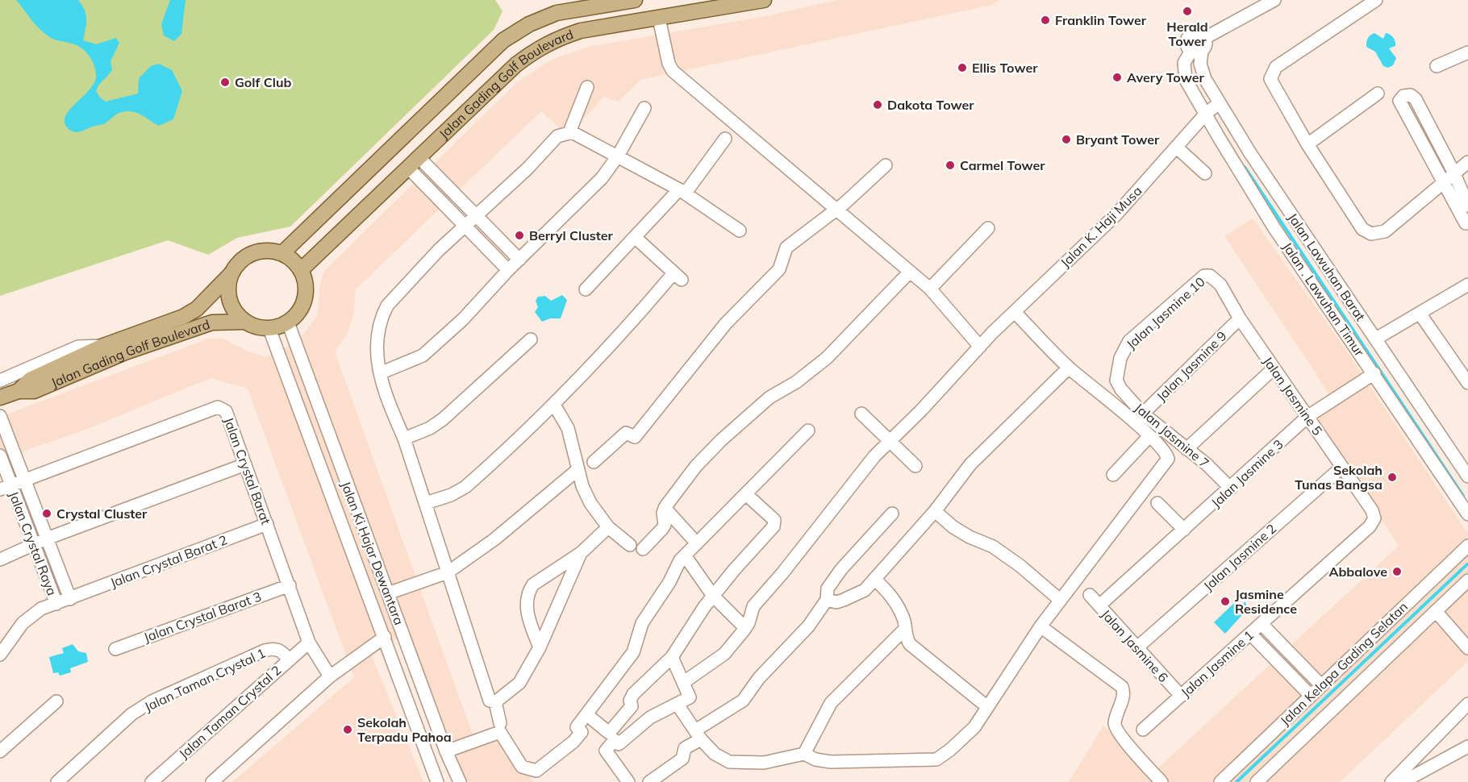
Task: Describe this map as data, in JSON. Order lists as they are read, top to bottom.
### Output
{
  "streets": {
    "main road": ["Jalan Gading Golf Boulevard"],
    "street": [
      "Jalan K. Haji Musa",
      "Jalan Lawuhan Barat",
      "Jalan . Lawuhan Timur",
      "Jalan Jasmine 10",
      "Jalan Jasmine 9",
      "Jalan Jasmine 5",
      "Jalan Jasmine 7",
      "Jalan Crystal Barat",
      "Jalan Jasmine 3",
      "Jalan Crystal Raya",
      "Jalan Ki Hajar Dewantara",
      "Jalan Jasmine 2",
      "Jalan Crystal Barat 2",
      "Jalan Crystal Barat 3",
      "Jalan Jasmine 6",
      "Jalan Jasmine 1",
      "Jalan Kelapa Gading Selatan",
      "Jalan Taman Crystal 1",
      "Jalan Taman Crystal 2"
    ]
  },
  "crossings": [
    ["Jalan Gading Golf Boulevard", "Jalan Ki Hajar Dewantara"],
    ["Jalan K. Haji Musa", "Jalan Lawuhan Barat"],
    ["Jalan K. Haji Musa", "Jalan . Lawuhan Timur"],
    ["Jalan Lawuhan Barat", "Jalan . Lawuhan Timur"],
    ["Jalan . Lawuhan Timur", "Jalan Jasmine 3"],
    ["Jalan Jasmine 10", "Jalan Jasmine 5"],
    ["Jalan Jasmine 10", "Jalan Jasmine 7"],
    ["Jalan Jasmine 9", "Jalan Jasmine 5"],
    ["Jalan Jasmine 9", "Jalan Jasmine 7"],
    ["Jalan Jasmine 5", "Jalan Jasmine 3"],
    ["Jalan Jasmine 5", "Jalan Jasmine 2"],
    ["Jalan Jasmine 5", "Jalan Jasmine 1"],
    ["Jalan Jasmine 7", "Jalan Jasmine 3"],
    ["Jalan Crystal Barat", "Jalan Crystal Raya"],
    ["Jalan Crystal Barat", "Jalan Crystal Barat 2"],
    ["Jalan Crystal Barat", "Jalan Crystal Barat 3"],
    ["Jalan Crystal Barat", "Jalan Taman Crystal 2"],
    ["Jalan Jasmine 3", "Jalan Jasmine 6"],
    ["Jalan Crystal Raya", "Jalan Crystal Barat 2"],
    ["Jalan Jasmine 2", "Jalan Jasmine 6"],
    ["Jalan Jasmine 6", "Jalan Jasmine 1"],
    ["Jalan Taman Crystal 1", "Jalan Taman Crystal 2"]
  ],
  "places": [
    "Herald Tower",
    "Franklin Tower",
    "Ellis Tower",
    "Avery Tower",
    "Golf Club",
    "Dakota Tower",
    "Bryant Tower",
    "Carmel Tower",
    "Berryl Cluster",
    "Sekolah Tunas Bangsa",
    "Crystal Cluster",
    "Abbalove",
    "Jasmine Residence",
    "Sekolah Terpadu Pahoa"
  ]
}
